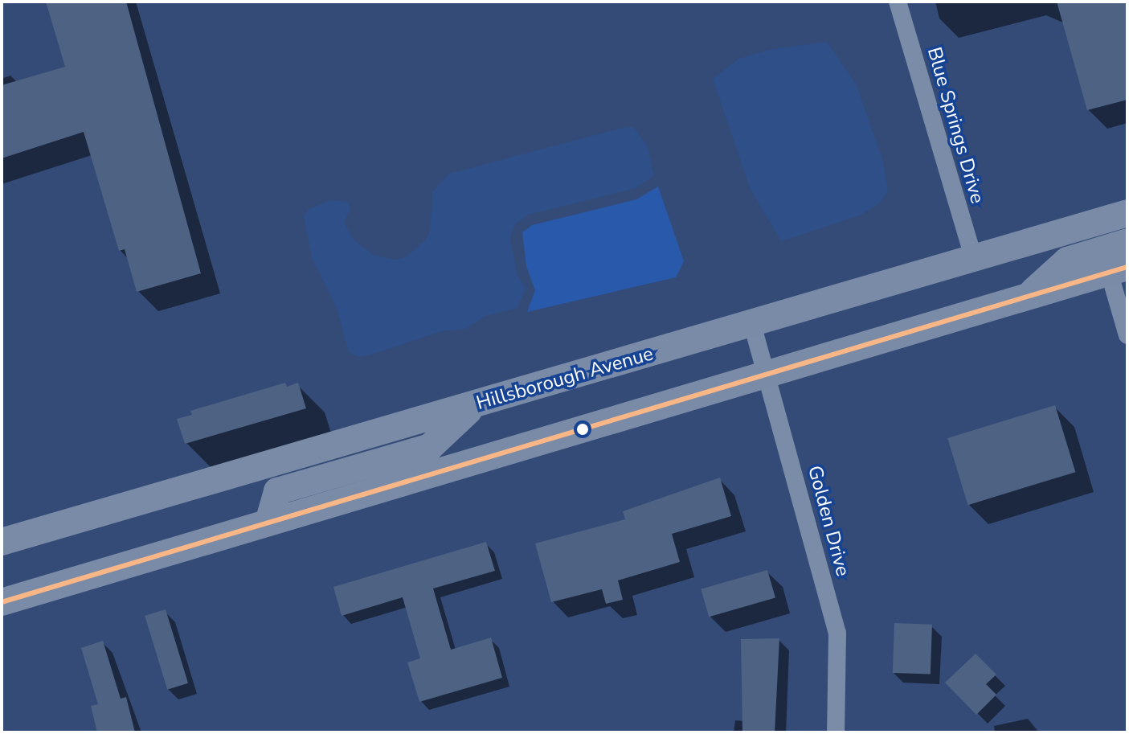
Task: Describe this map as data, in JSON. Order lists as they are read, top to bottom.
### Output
{
  "streets": {
    "main road": ["Hillsborough Avenue"],
    "street": ["Blue Springs Drive", "Golden Drive"]
  },
  "crossings": [
    ["Blue Springs Drive", "Hillsborough Avenue"],
    ["Hillsborough Avenue", "Golden Drive"]
  ]
}
